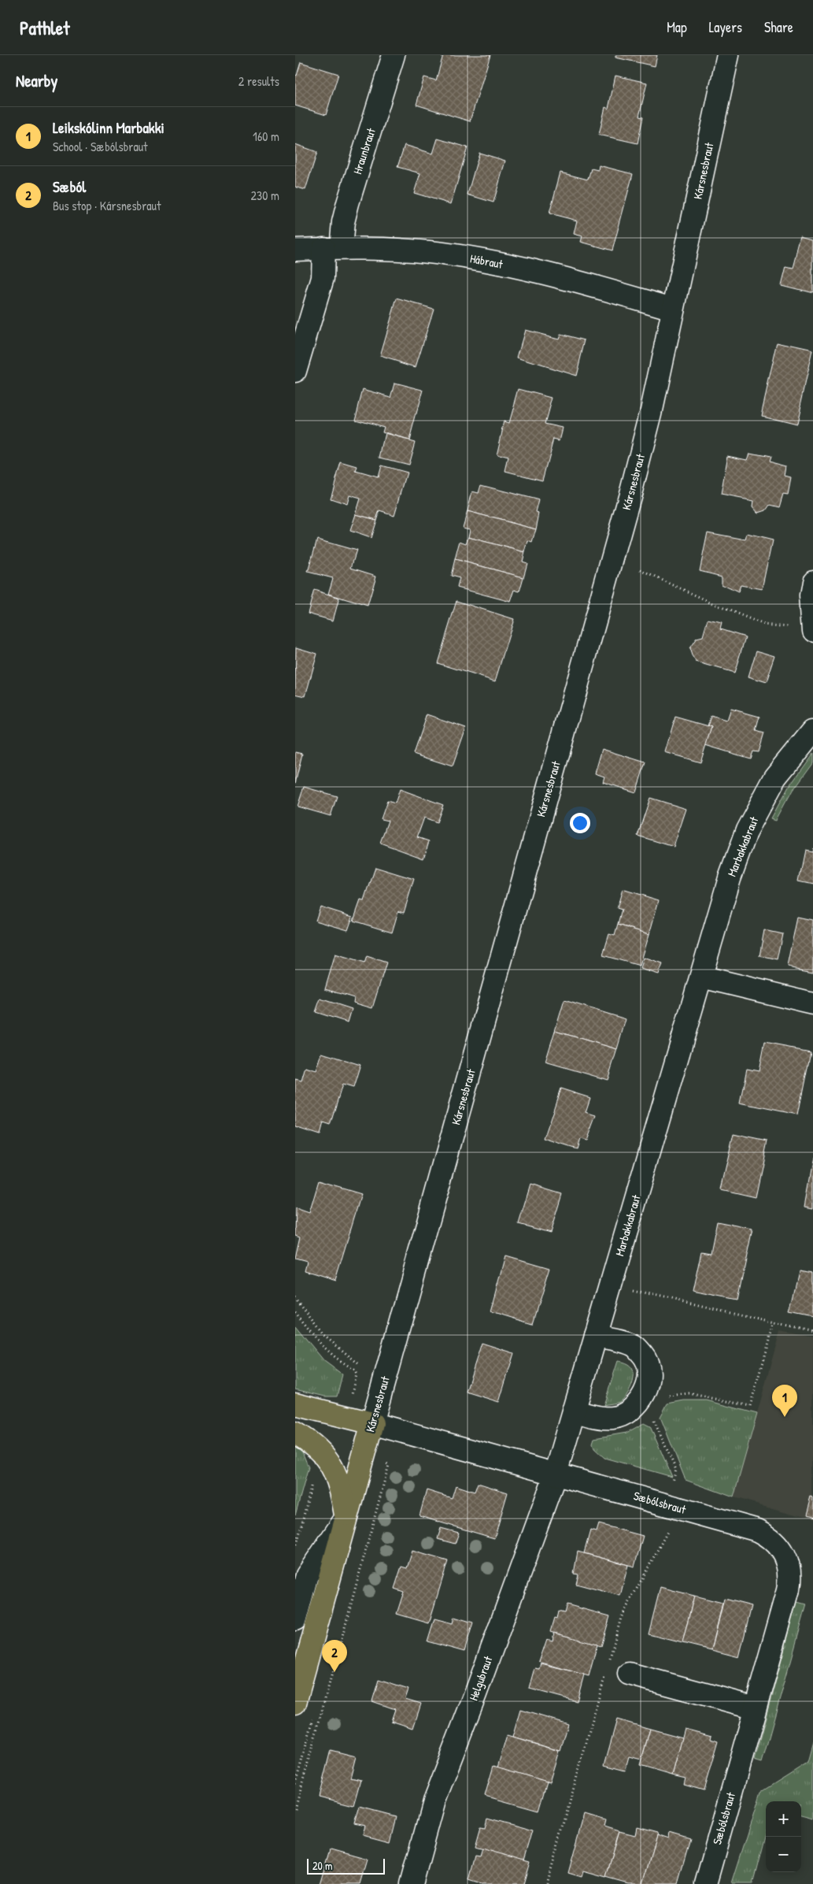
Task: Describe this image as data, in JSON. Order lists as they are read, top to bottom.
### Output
{
  "streets": {
    "main road": ["Kársnesbraut"],
    "street": [
      "Hraunbraut",
      "Hábraut",
      "Marbakkabraut",
      "Sæbólsbraut",
      "Helgubraut"
    ]
  },
  "crossings": [
    ["Hraunbraut", "Hábraut"],
    ["Kársnesbraut", "Hábraut"],
    ["Kársnesbraut", "Sæbólsbraut"],
    ["Marbakkabraut", "Sæbólsbraut"],
    ["Marbakkabraut", "Helgubraut"],
    ["Sæbólsbraut", "Helgubraut"]
  ],
  "scale_bar": "20 m",
  "page": {
    "header": "Pathlet",
    "nav": ["Map", "Layers", "Share"],
    "heading": ["Nearby", "2 results"],
    "list": [
      {
        "mark": "1",
        "name": "Leikskólinn Marbakki",
        "note": "School · Sæbólsbraut",
        "value": "160 m"
      },
      {
        "mark": "2",
        "name": "Sæból",
        "note": "Bus stop · Kársnesbraut",
        "value": "230 m"
      }
    ],
    "pins": ["1", "2"],
    "map_buttons": ["+", "−"],
    "scale": "20 m"
  }
}
